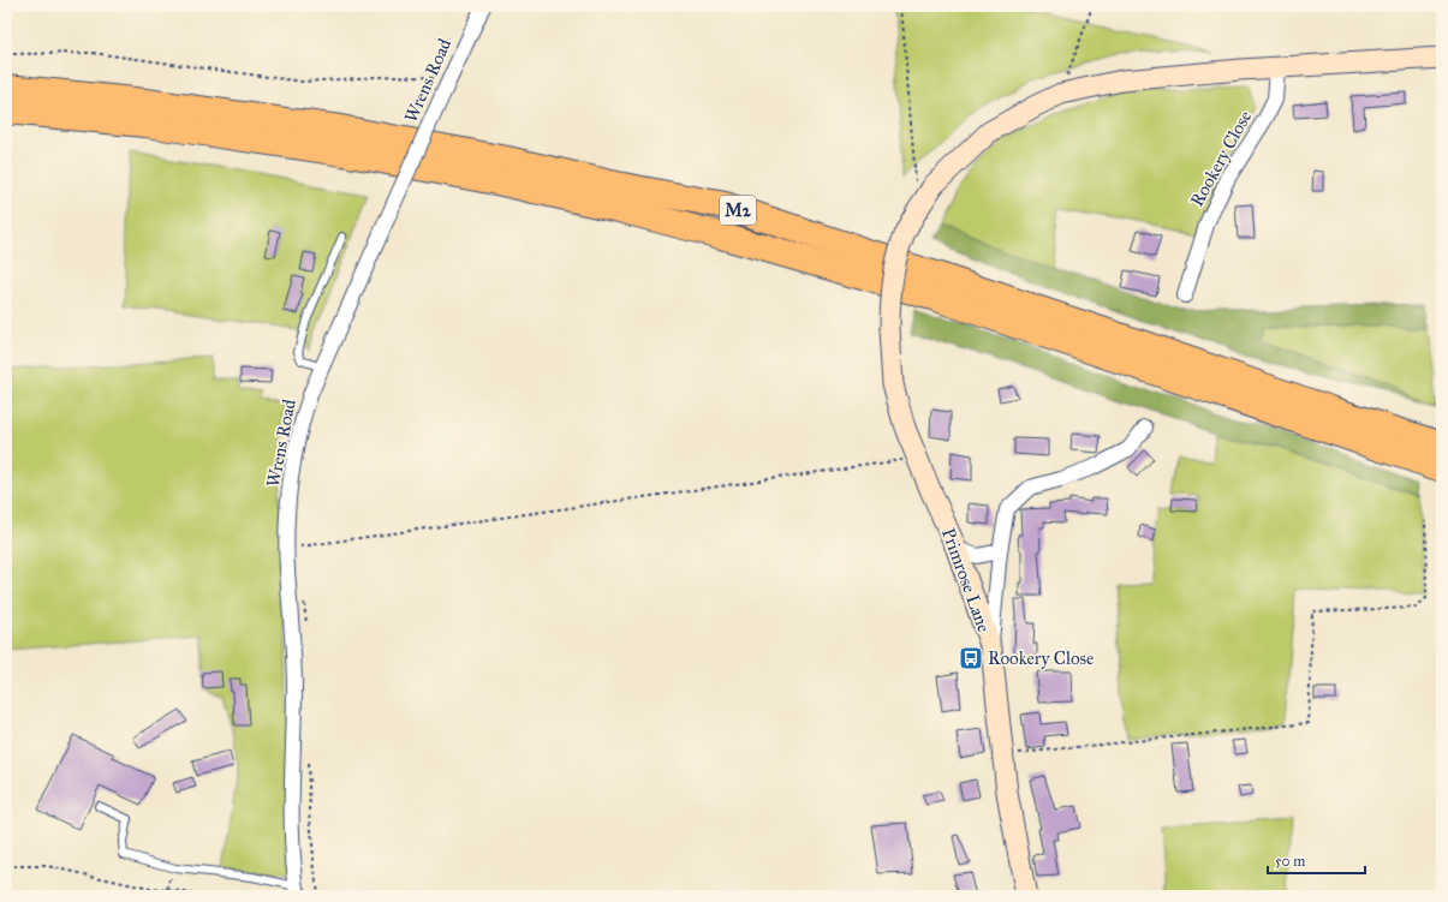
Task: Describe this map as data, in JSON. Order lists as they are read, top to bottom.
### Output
{
  "streets": {
    "highway": ["M2"],
    "street": ["Wrens Road", "Rookery Close", "Primrose Lane"]
  },
  "crossings": [
    ["Rookery Close", "Primrose Lane"]
  ],
  "places": {
    "bus stop": ["Rookery Close"]
  },
  "scale_bar": "50 m"
}
